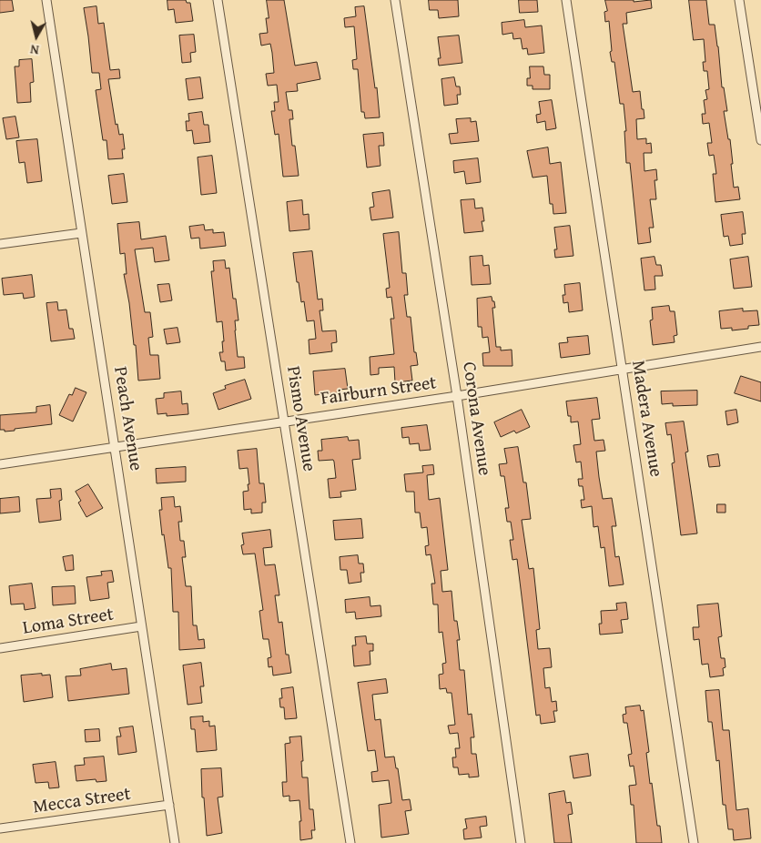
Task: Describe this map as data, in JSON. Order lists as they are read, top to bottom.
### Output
{
  "streets": {
    "street": [
      "Fairburn Street",
      "Peach Avenue",
      "Pismo Avenue",
      "Corona Avenue",
      "Madera Avenue",
      "Loma Street",
      "Mecca Street"
    ]
  },
  "crossings": [
    ["Fairburn Street", "Peach Avenue"],
    ["Fairburn Street", "Pismo Avenue"],
    ["Fairburn Street", "Corona Avenue"],
    ["Fairburn Street", "Madera Avenue"],
    ["Peach Avenue", "Loma Street"],
    ["Peach Avenue", "Mecca Street"]
  ],
  "north": "bottom"
}
